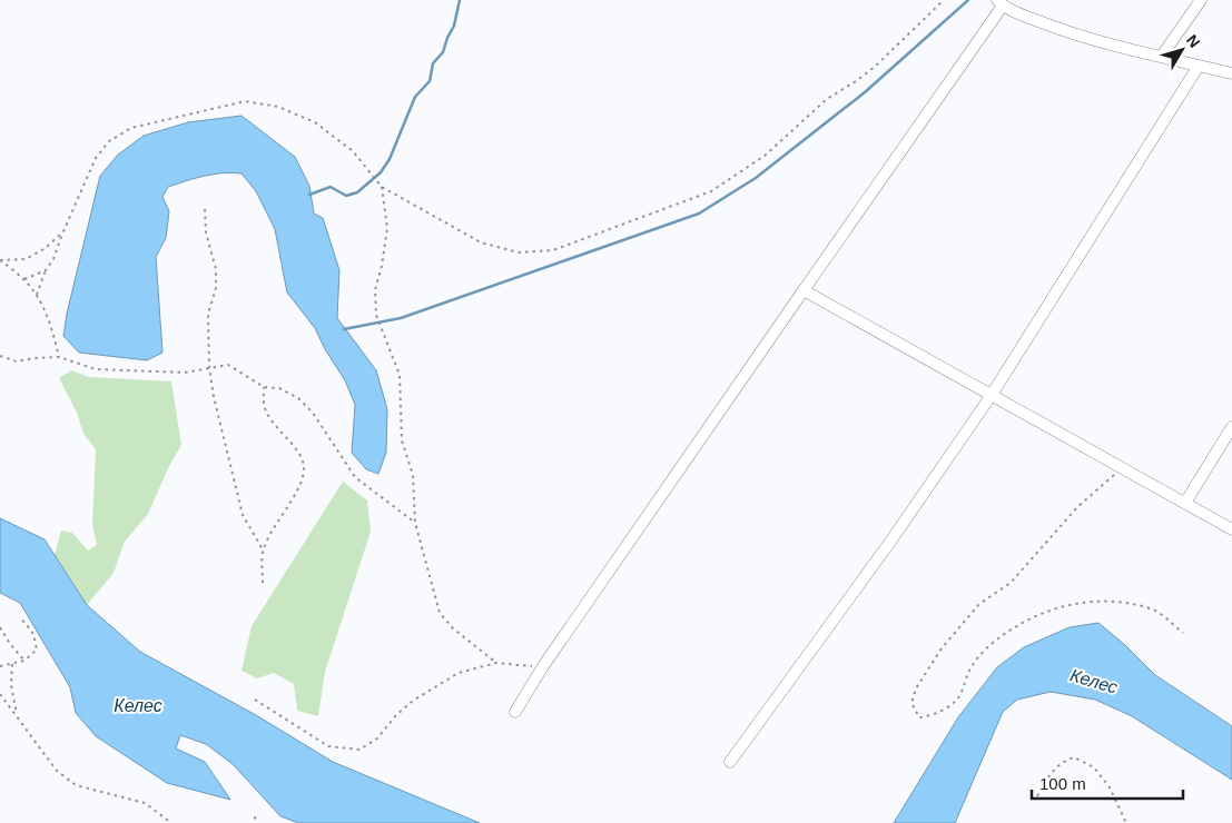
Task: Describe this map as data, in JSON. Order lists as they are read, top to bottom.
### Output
{
  "water": ["Келес"],
  "scale_bar": "100 m",
  "north": "top right"
}
